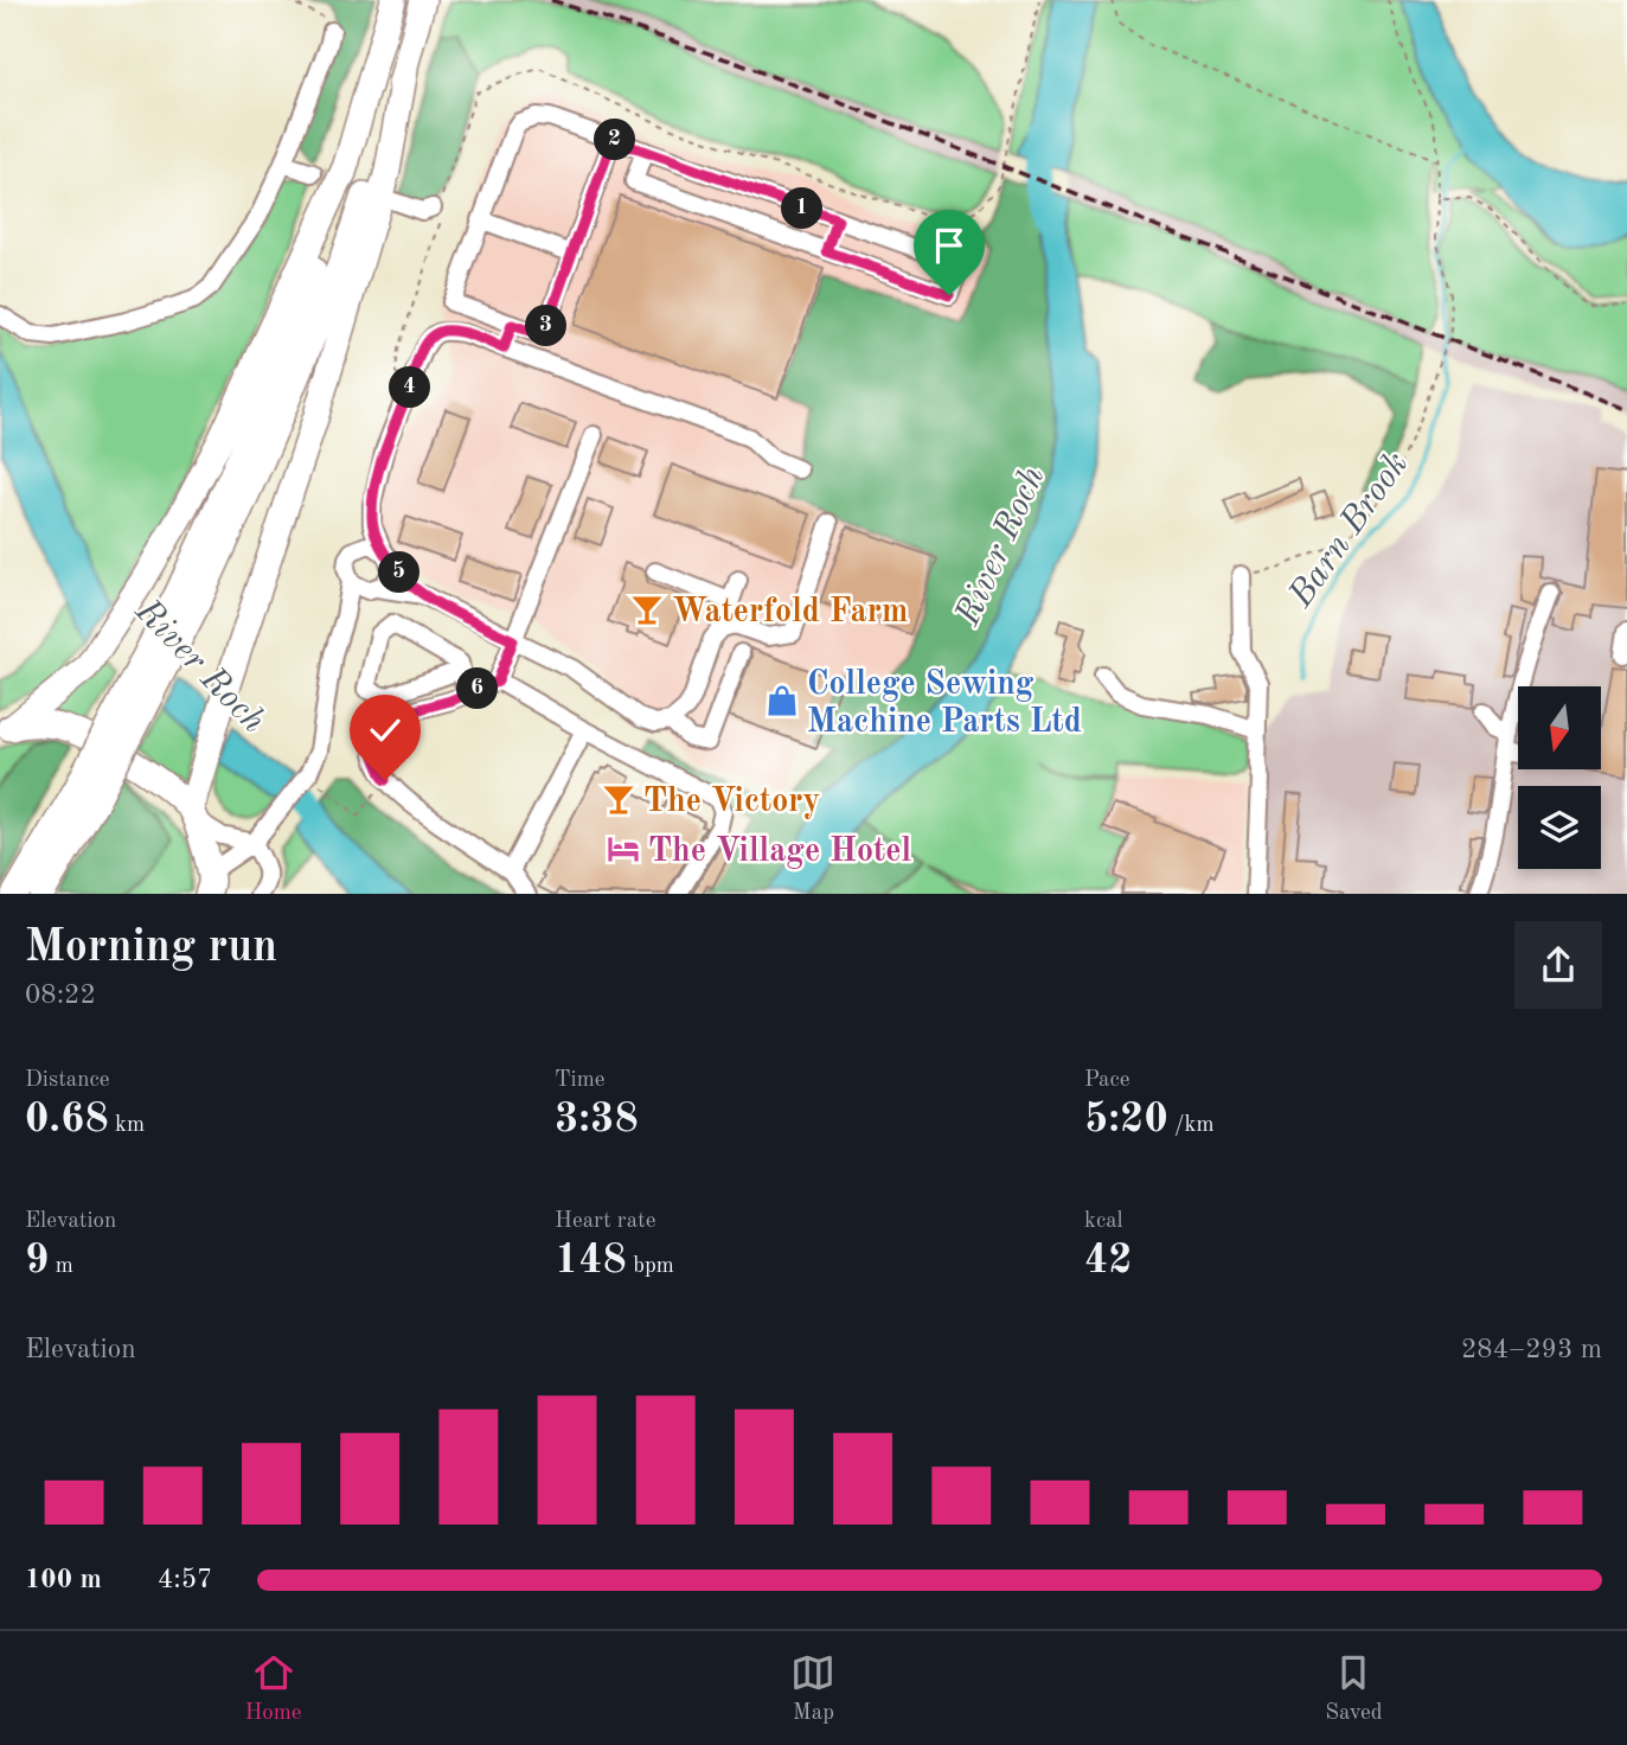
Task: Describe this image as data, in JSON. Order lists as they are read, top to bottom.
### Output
{
  "water": ["Barn Brook", "River Roch"],
  "places": {
    "bar": ["Waterfold Farm", "The Victory"],
    "shop": ["College Sewing Machine Parts Ltd"],
    "hotel": ["The Village Hotel"]
  },
  "north": "bottom",
  "page": {
    "pins": [
      "2",
      "1",
      "3",
      "4",
      "5",
      "6"
    ],
    "heading": ["Morning run", "08:22"],
    "stats": [
      ["Distance", "0.68 km"],
      ["Time", "3:38"],
      ["Pace", "5:20 /km"],
      ["Elevation", "9 m"],
      ["Heart rate", "148 bpm"],
      ["kcal", "42"]
    ],
    "chart": ["Elevation", "284–293 m"],
    "list": [
      {
        "name": "100 m",
        "note": "4:57"
      }
    ],
    "tabs": ["Home", "Map", "Saved"]
  }
}
